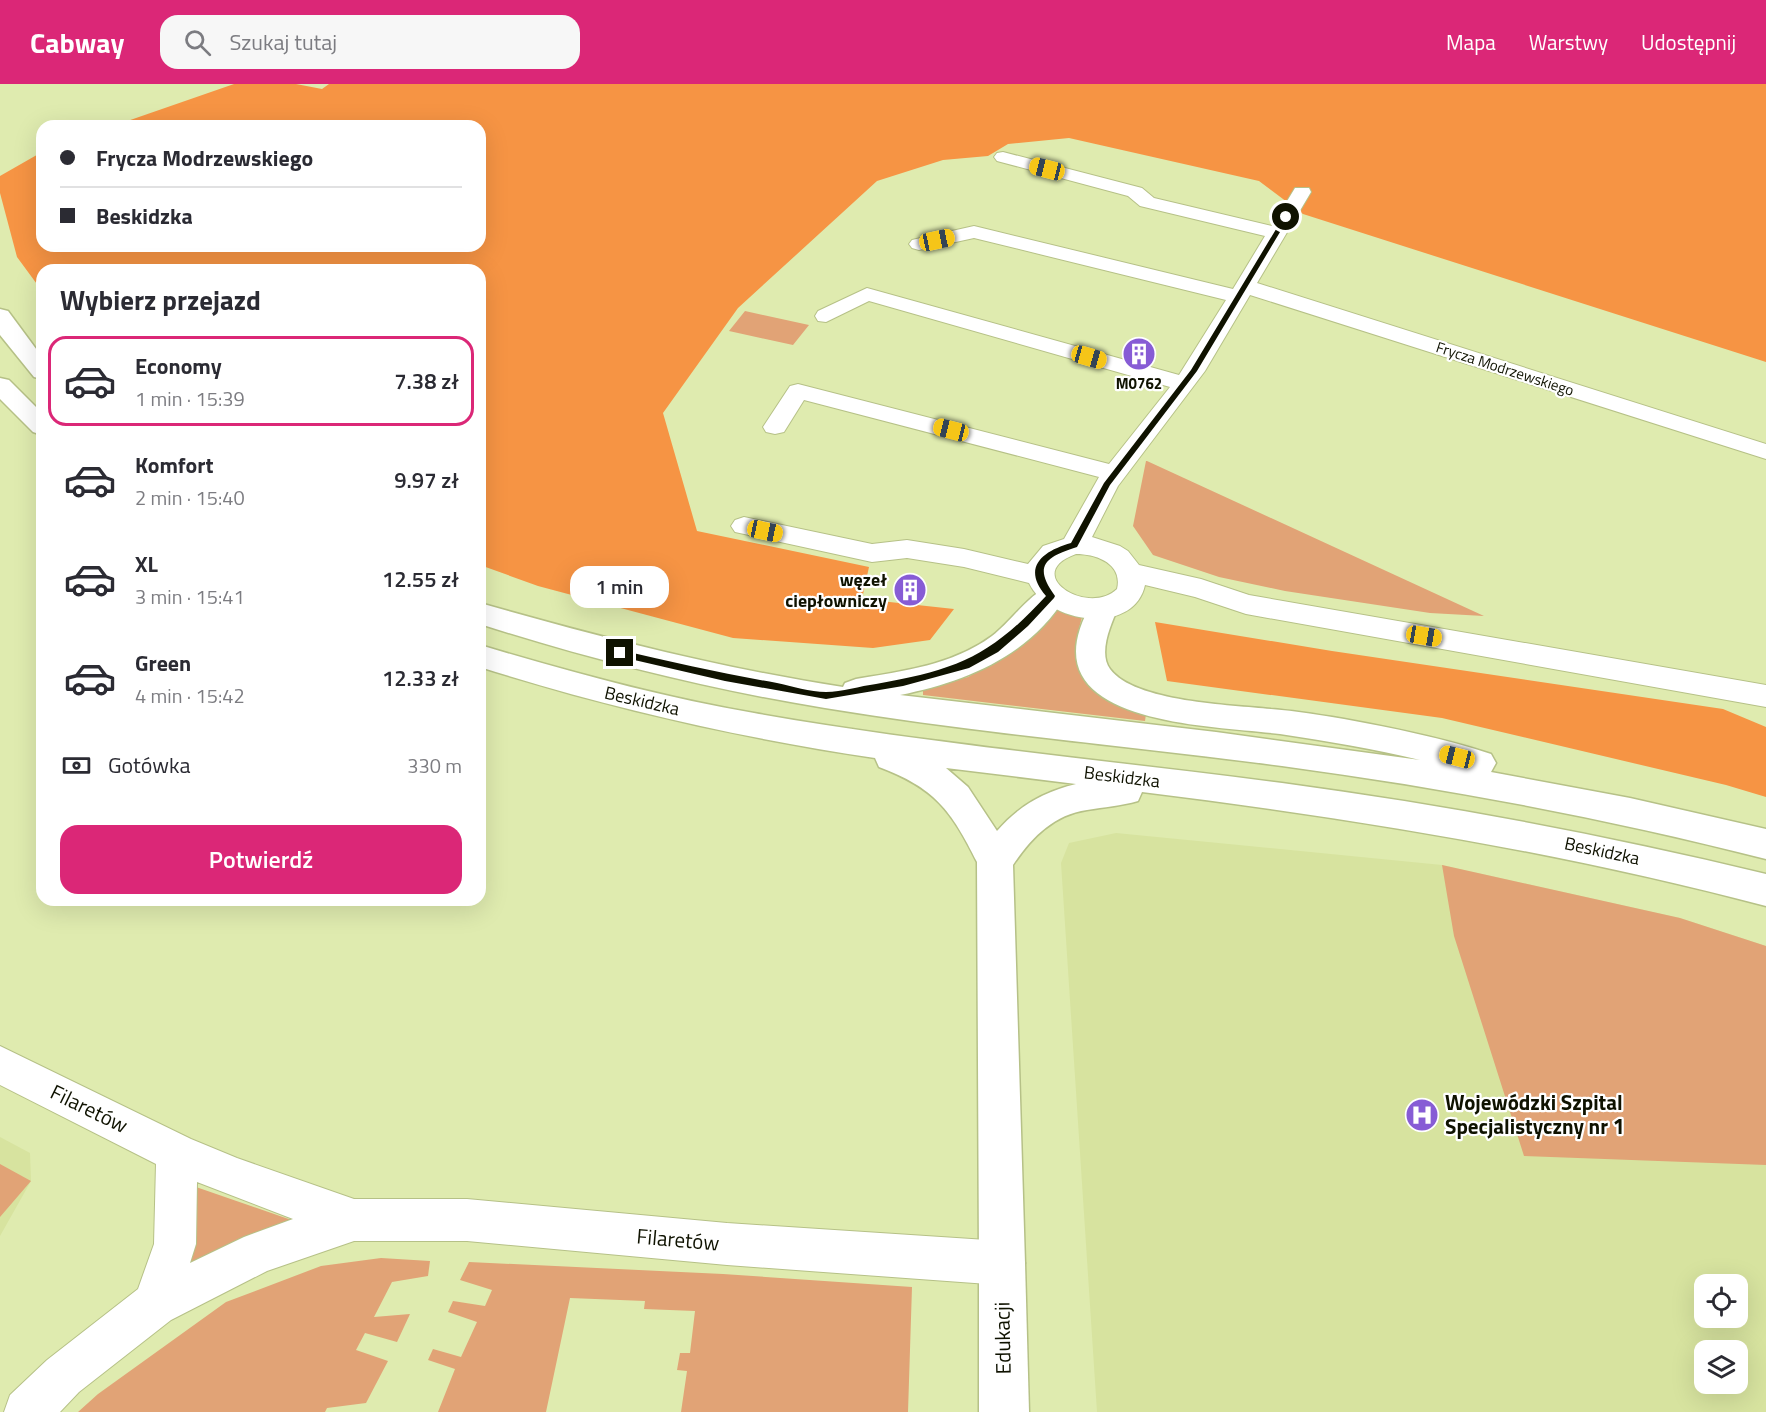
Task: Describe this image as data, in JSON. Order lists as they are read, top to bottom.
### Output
{
  "streets": {
    "main road": ["Beskidzka", "Edukacji"],
    "street": ["Frycza Modrzewskiego", "Filaretów"]
  },
  "crossings": [
    ["Filaretów", "Edukacji"]
  ],
  "places": {
    "building": ["M0762", "węzeł ciepłowniczy"],
    "hospital": ["Wojewódzki Szpital Specjalistyczny nr 1"]
  },
  "page": {
    "header": "Cabway",
    "search": "Szukaj tutaj",
    "nav": ["Mapa", "Warstwy", "Udostępnij"],
    "banner": ["Frycza Modrzewskiego", "Beskidzka"],
    "heading": "Wybierz przejazd",
    "list": [
      {
        "name": "Economy",
        "note": "1 min · 15:39",
        "value": "7.38 zł"
      },
      {
        "name": "Komfort",
        "note": "2 min · 15:40",
        "value": "9.97 zł"
      },
      {
        "name": "XL",
        "note": "3 min · 15:41",
        "value": "12.55 zł"
      },
      {
        "name": "Green",
        "note": "4 min · 15:42",
        "value": "12.33 zł"
      }
    ],
    "bubble": "1 min",
    "pay": ["Gotówka", "330 m"],
    "buttons": "Potwierdź"
  }
}
